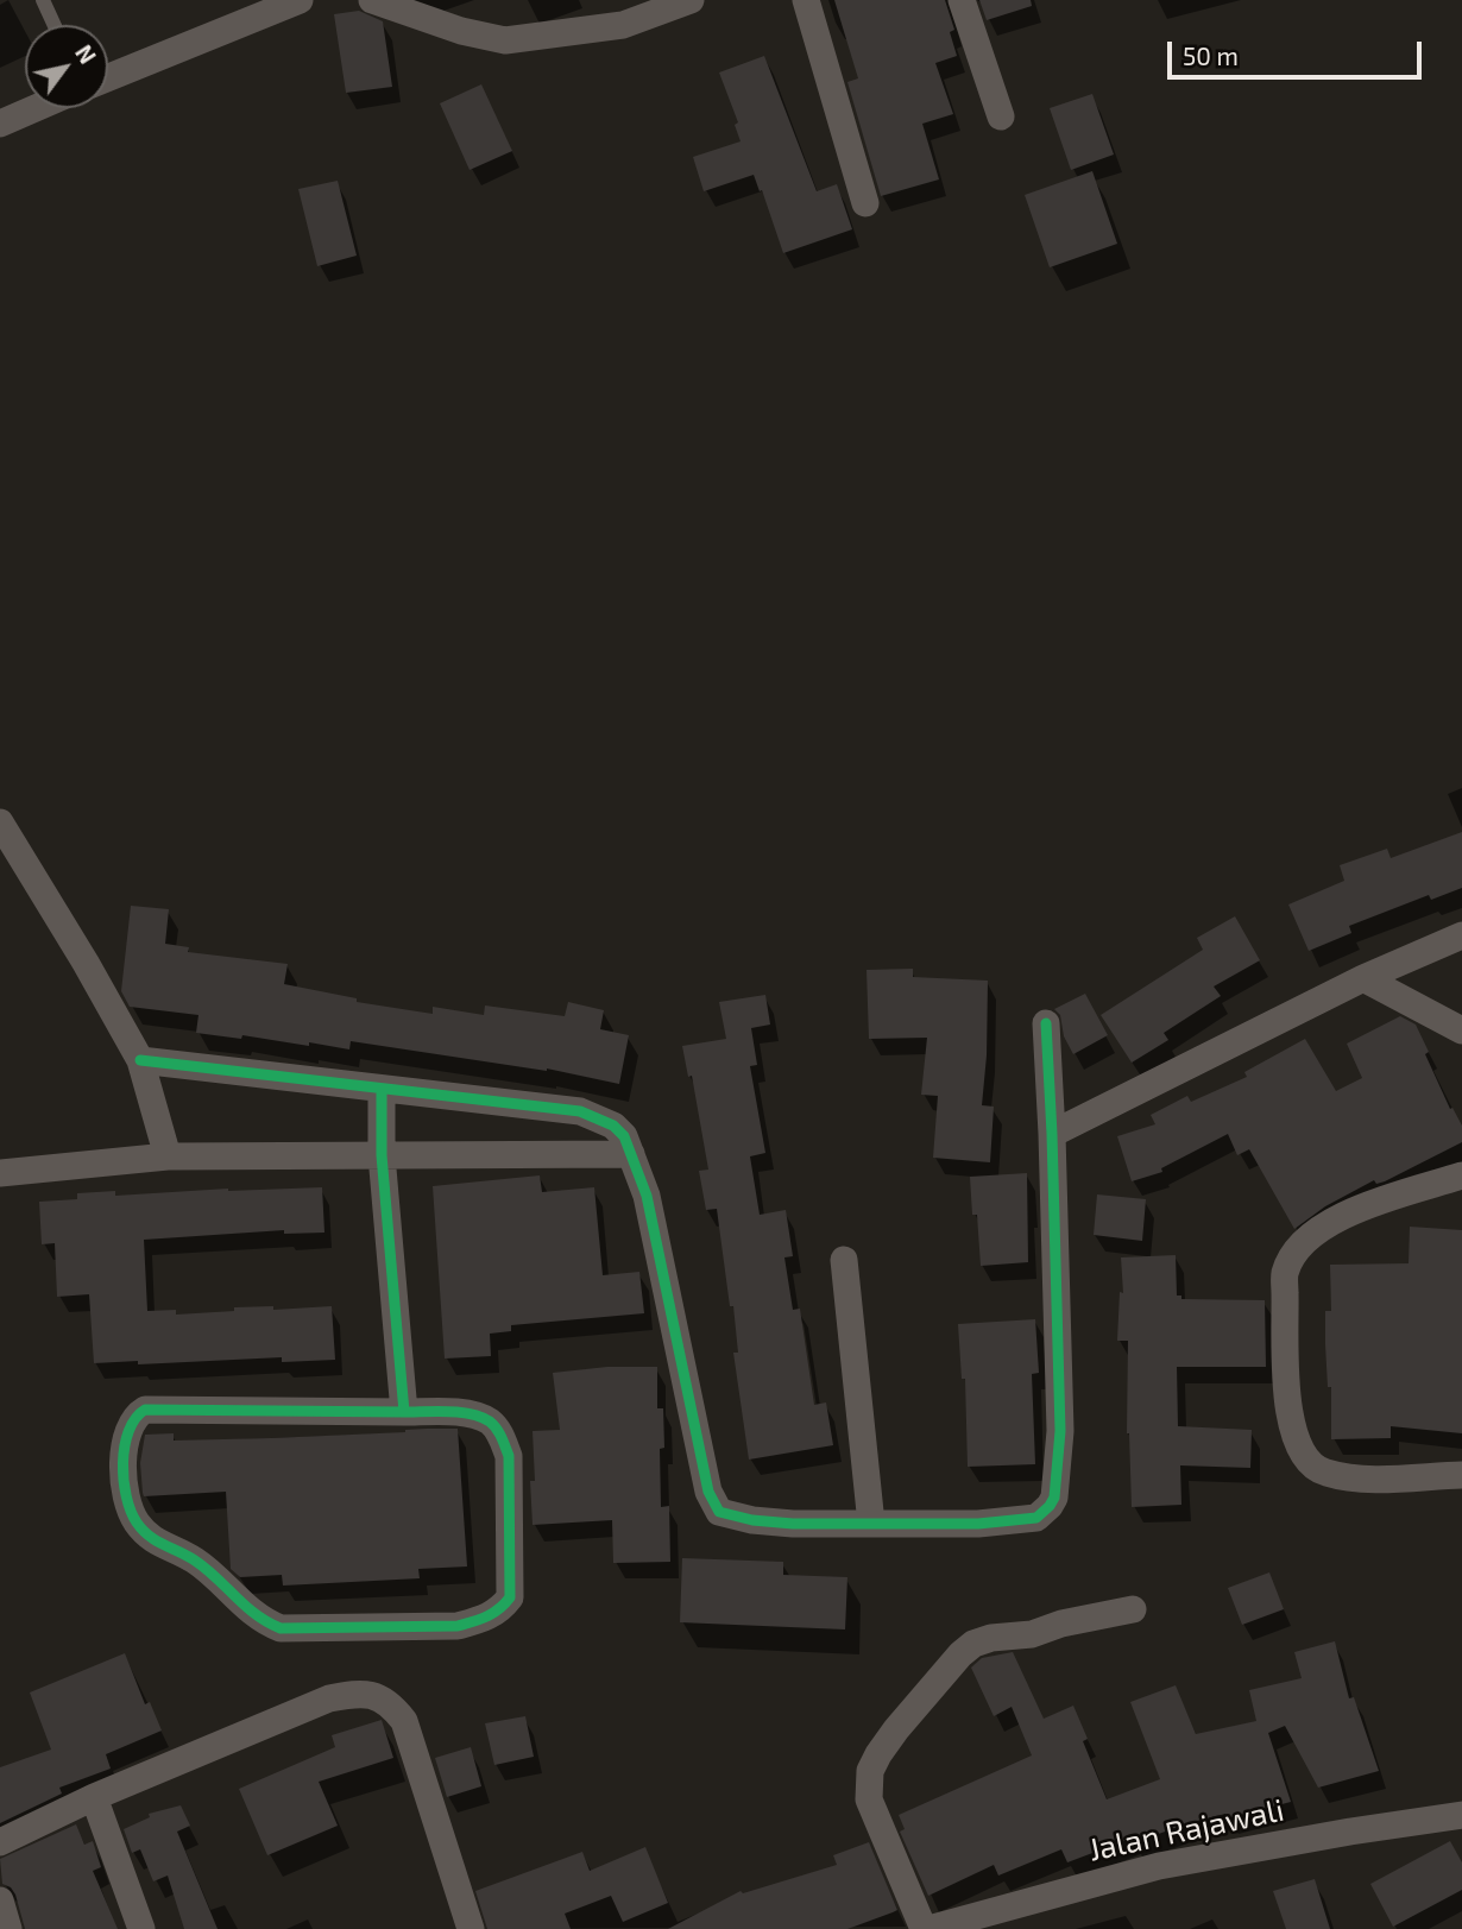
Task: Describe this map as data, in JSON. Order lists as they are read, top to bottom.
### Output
{
  "streets": {
    "street": ["Jalan Rajawali"]
  },
  "scale_bar": "50 m",
  "north": "top right"
}
